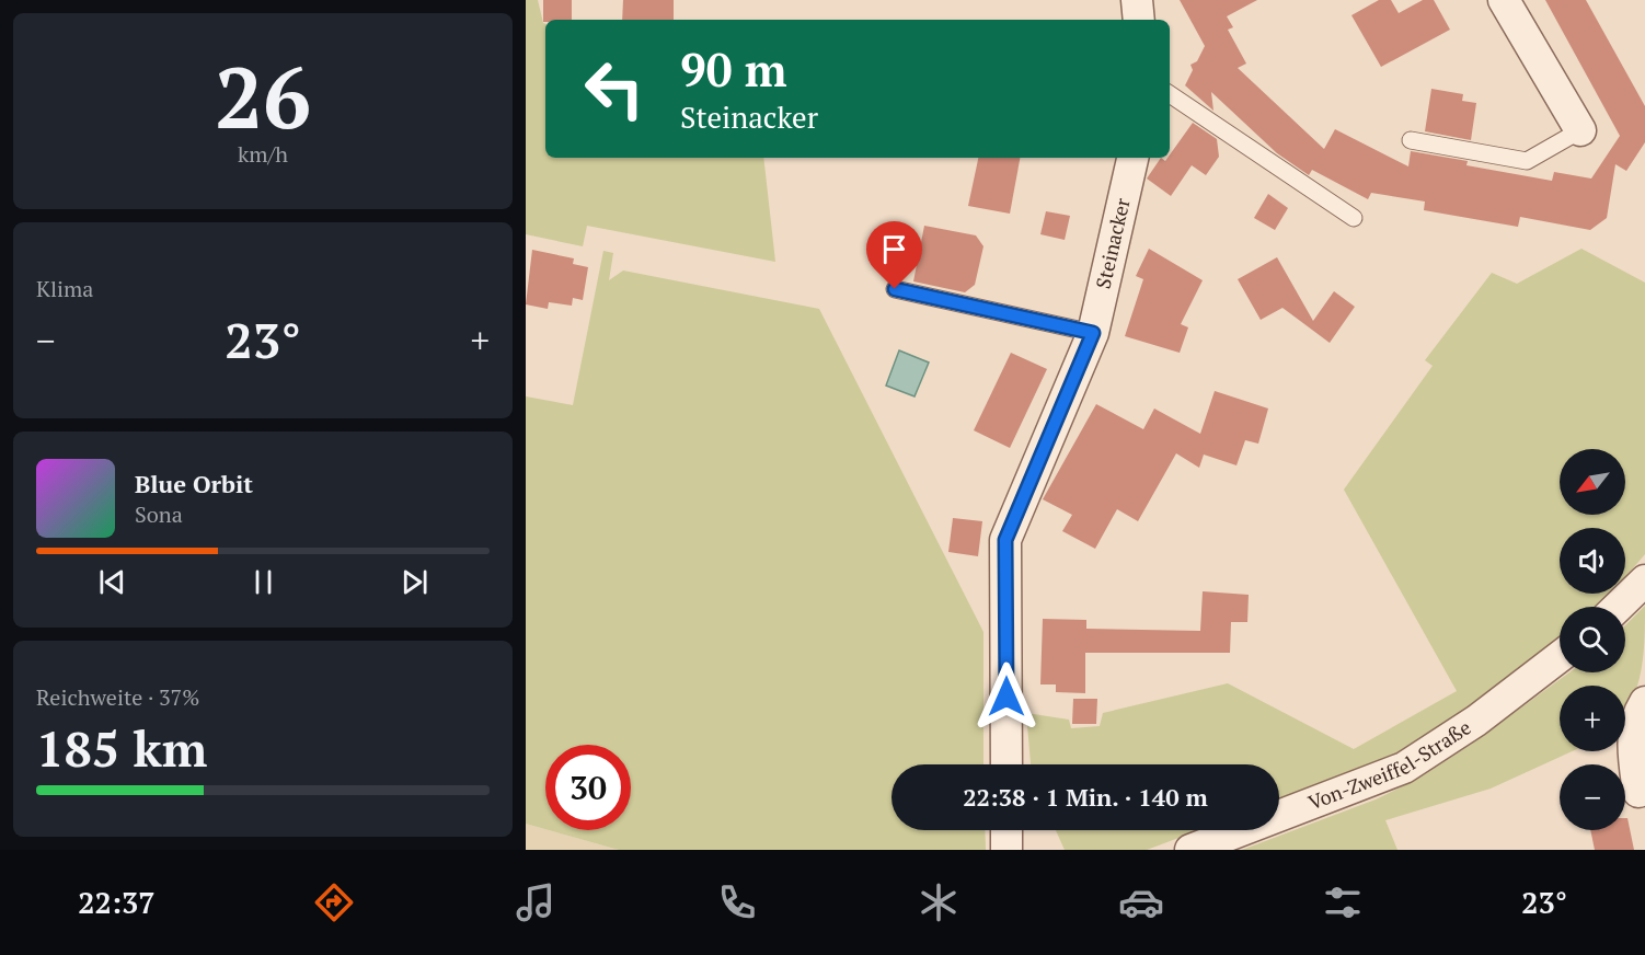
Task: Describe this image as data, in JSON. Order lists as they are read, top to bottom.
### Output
{
  "streets": {
    "street": ["Steinacker", "Von-Zweiffel-Straße"]
  },
  "north": "bottom left",
  "page": {
    "tile": [
      ["26", "km/h"],
      "Klima",
      ["Reichweite · 37%", "185 km"]
    ],
    "turn": ["90 m", "Steinacker"],
    "heat": ["−", "23°", "+"],
    "map_buttons": ["+", "−"],
    "song": ["Blue Orbit", "Sona"],
    "limit": "30",
    "trip": "22:38 · 1 Min. · 140 m",
    "tabs": ["22:37", "23°"]
  }
}
